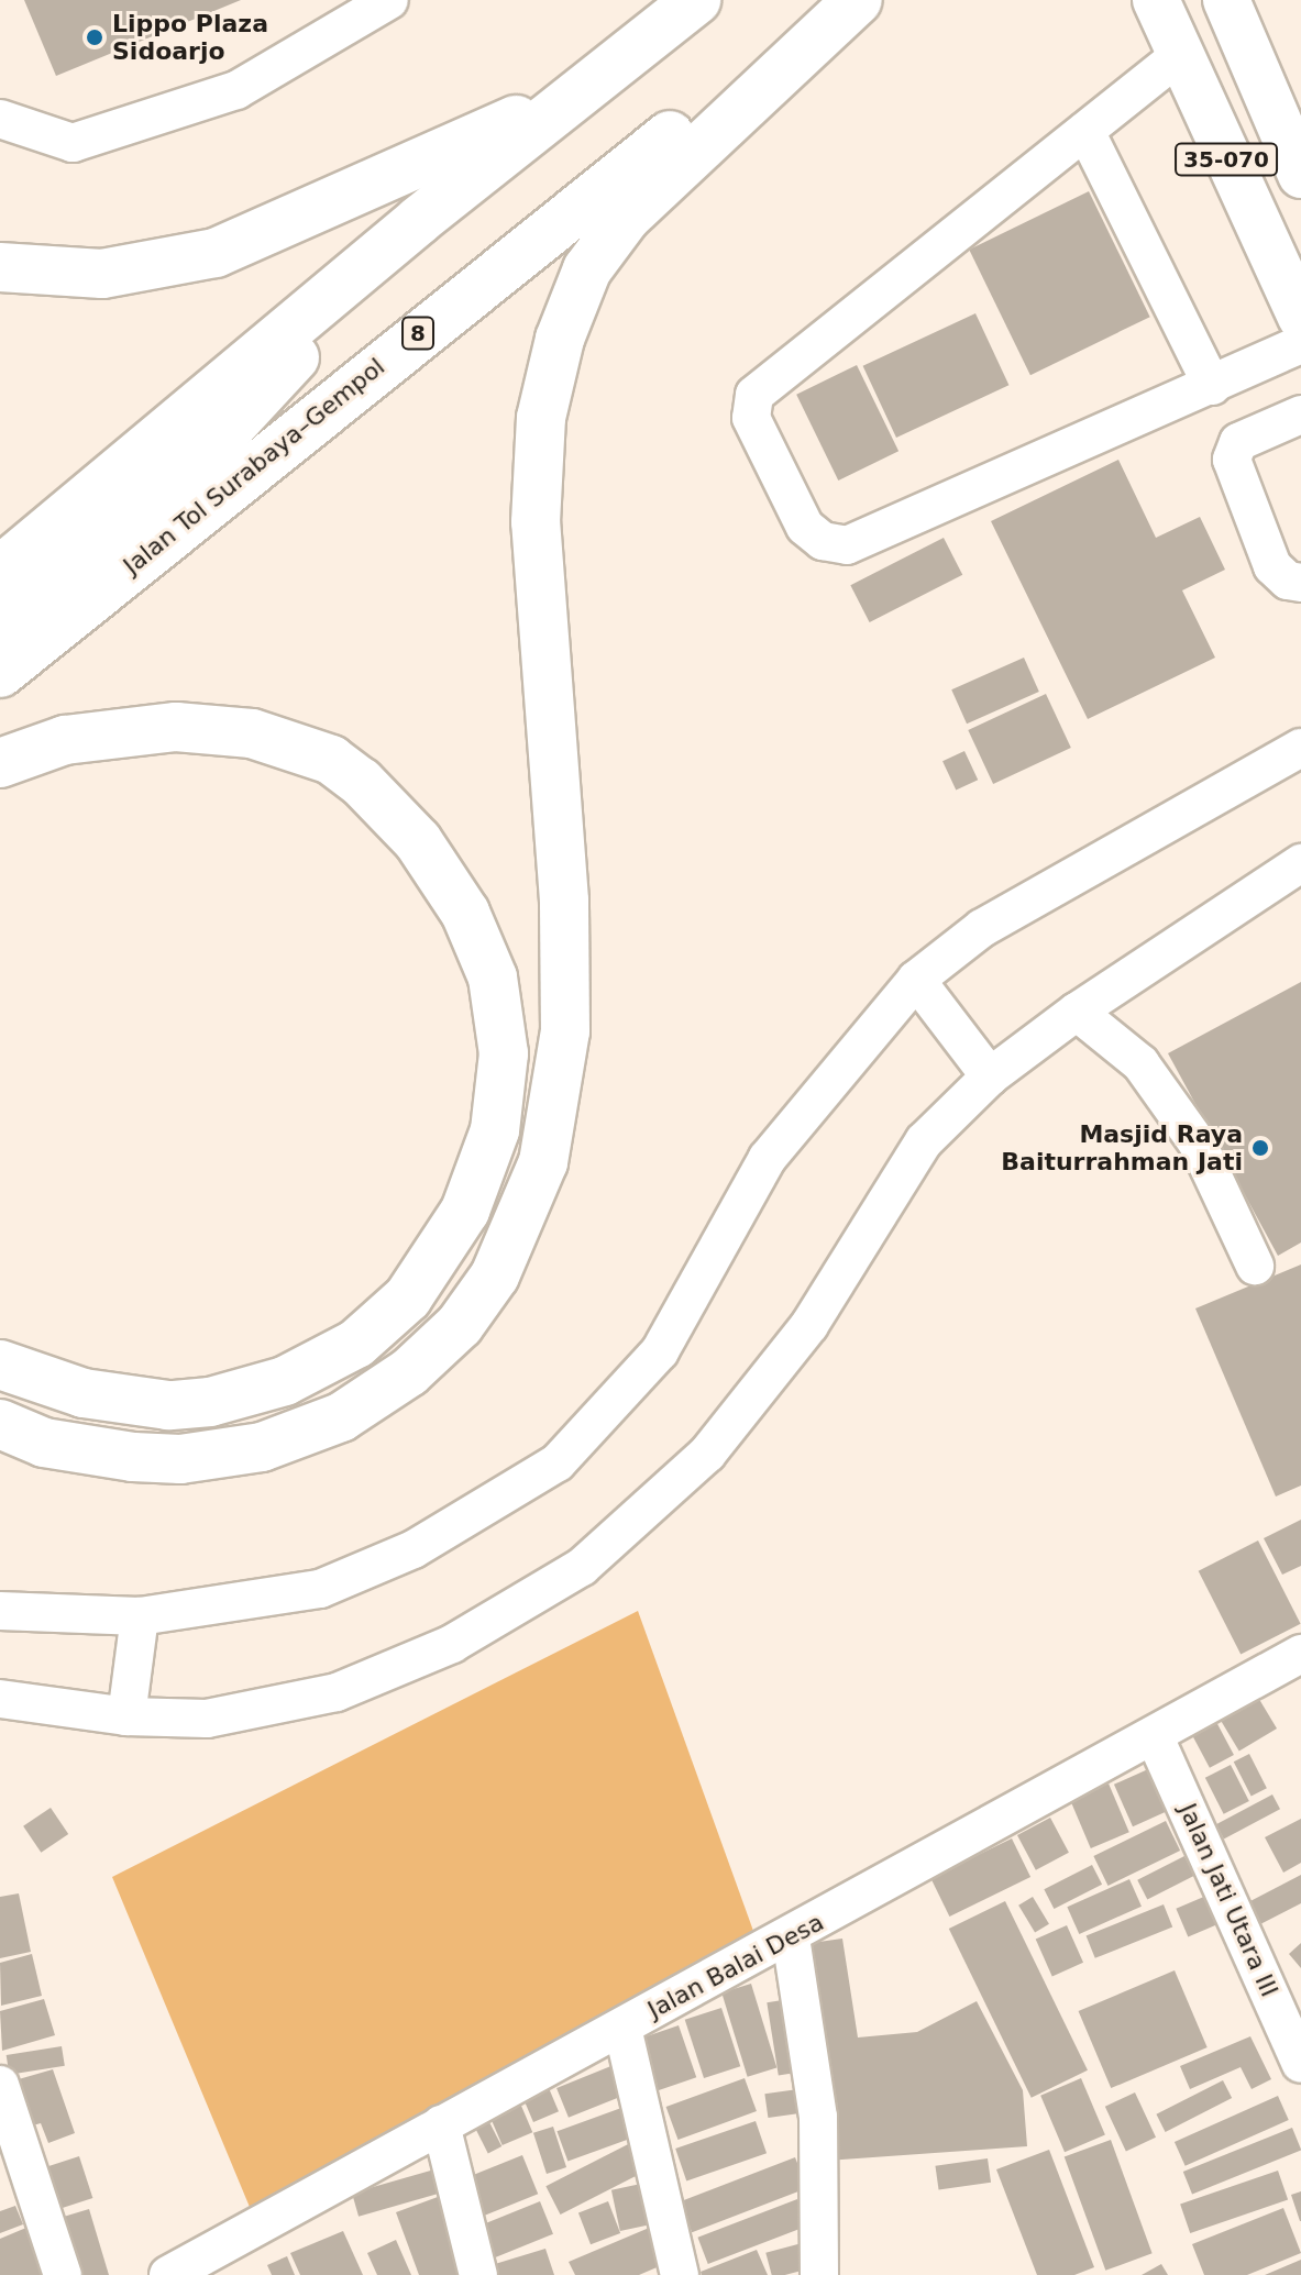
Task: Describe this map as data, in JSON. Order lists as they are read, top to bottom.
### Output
{
  "streets": {
    "highway": ["8", "Jalan Tol Surabaya–Gempol"],
    "main road": ["35-070"],
    "street": ["Jalan Jati Utara III", "Jalan Balai Desa"]
  },
  "crossings": [
    ["Jalan Jati Utara III", "Jalan Balai Desa"]
  ],
  "places": ["Lippo Plaza Sidoarjo", "Masjid Raya Baiturrahman Jati"]
}
